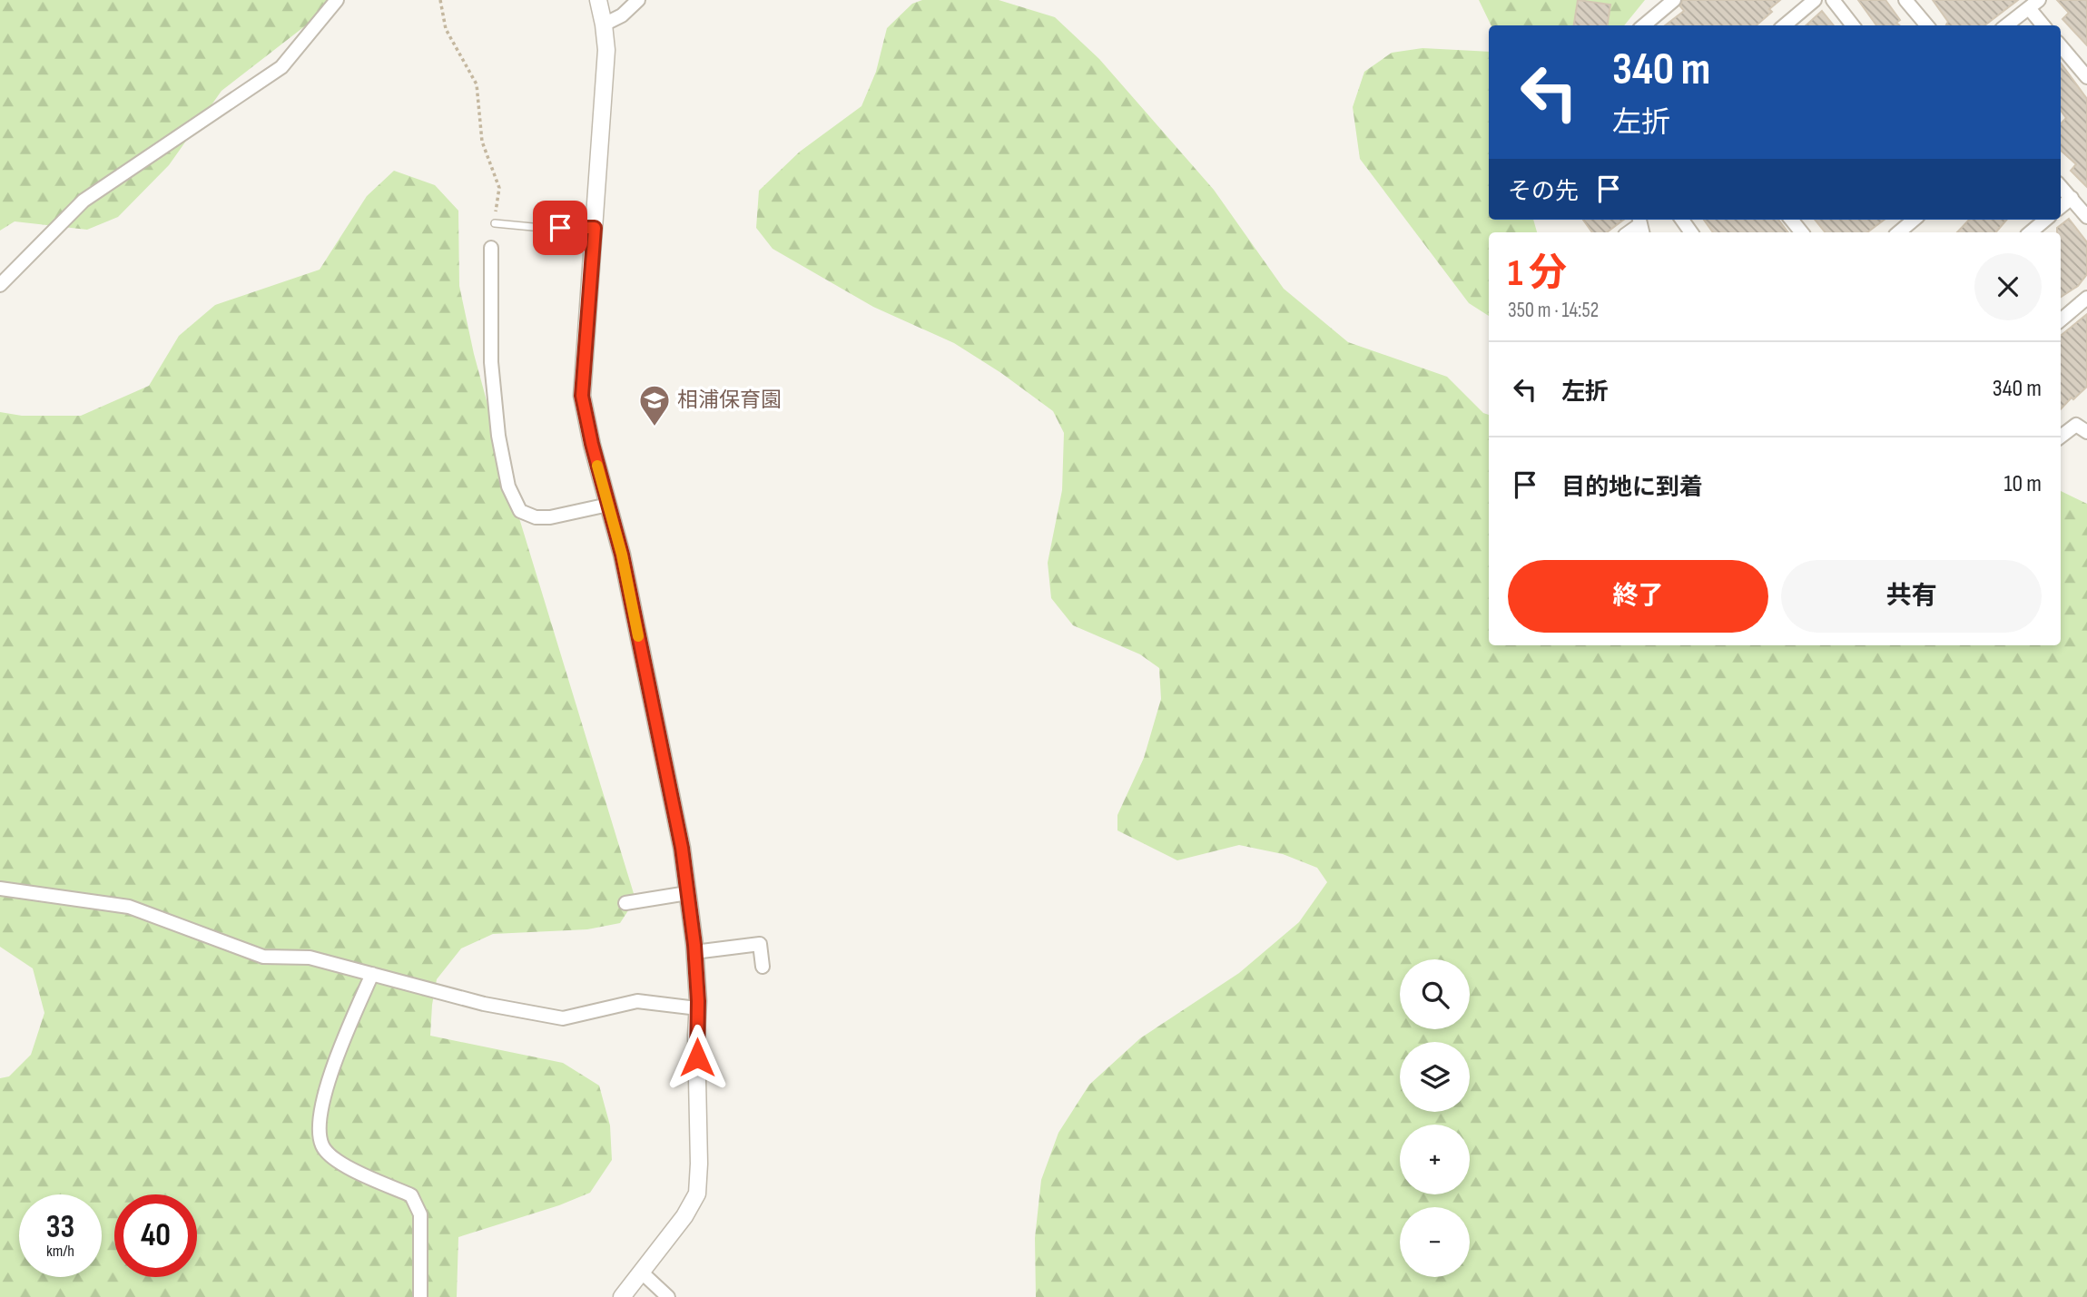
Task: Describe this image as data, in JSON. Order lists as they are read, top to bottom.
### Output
{
  "places": {
    "school or university": ["相浦保育園"]
  },
  "page": {
    "turn": ["340 m", "左折"],
    "then": "その先",
    "heading": ["1 分", "350 m · 14:52"],
    "list": [
      {
        "name": "左折",
        "value": "340 m"
      },
      {
        "name": "目的地に到着",
        "value": "10 m"
      }
    ],
    "buttons": ["終了", "共有"],
    "map_buttons": ["+", "−"],
    "speed": "33 km/h",
    "limit": "40"
  }
}
